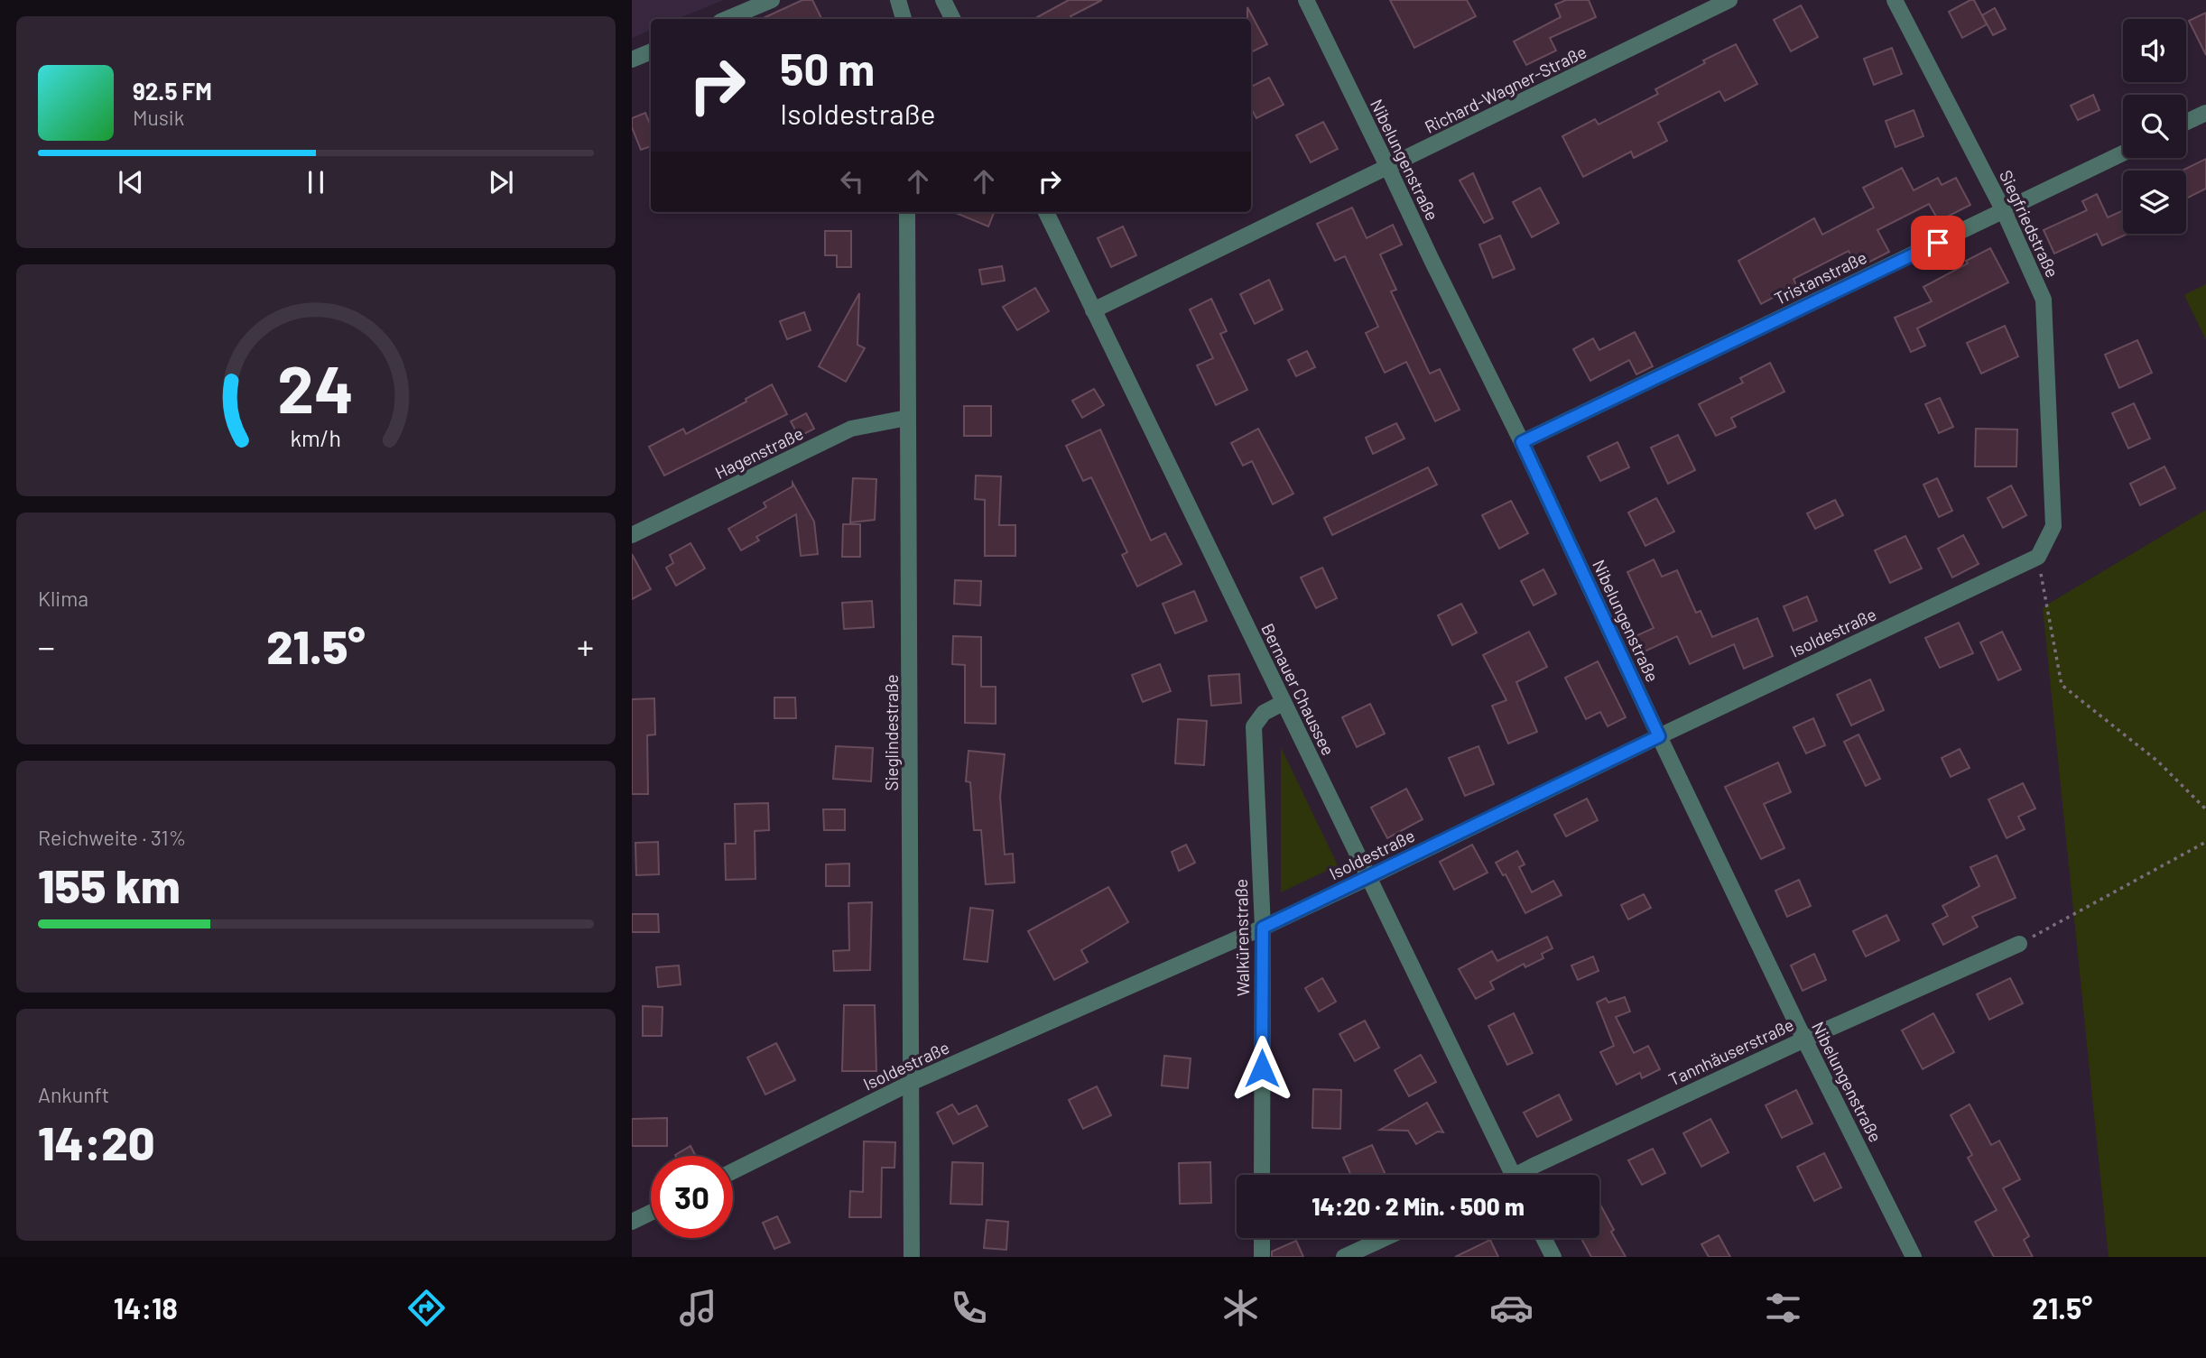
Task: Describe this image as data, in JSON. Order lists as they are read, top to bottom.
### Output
{
  "streets": {
    "street": [
      "Richard-Wagner-Straße",
      "Nibelungenstraße",
      "Siegfriedstraße",
      "Tristanstraße",
      "Hagenstraße",
      "Isoldestraße",
      "Bernauer Chaussee",
      "Sieglindestraße",
      "Walkürenstraße",
      "Tannhäuserstraße"
    ]
  },
  "crossings": [
    ["Richard-Wagner-Straße", "Nibelungenstraße"],
    ["Richard-Wagner-Straße", "Bernauer Chaussee"],
    ["Nibelungenstraße", "Tristanstraße"],
    ["Nibelungenstraße", "Isoldestraße"],
    ["Nibelungenstraße", "Tannhäuserstraße"],
    ["Siegfriedstraße", "Tristanstraße"],
    ["Siegfriedstraße", "Isoldestraße"],
    ["Hagenstraße", "Sieglindestraße"],
    ["Isoldestraße", "Bernauer Chaussee"],
    ["Isoldestraße", "Sieglindestraße"],
    ["Isoldestraße", "Walkürenstraße"],
    ["Bernauer Chaussee", "Walkürenstraße"]
  ],
  "page": {
    "turn": ["50 m", "Isoldestraße"],
    "song": ["92.5 FM", "Musik"],
    "tile": [
      "Klima",
      ["Reichweite · 31%", "155 km"],
      ["Ankunft", "14:20"]
    ],
    "heat": ["−", "21.5°", "+"],
    "limit": "30",
    "trip": "14:20 · 2 Min. · 500 m",
    "tabs": ["14:18", "21.5°"],
    "gauge": ["24", "km/h"]
  }
}
